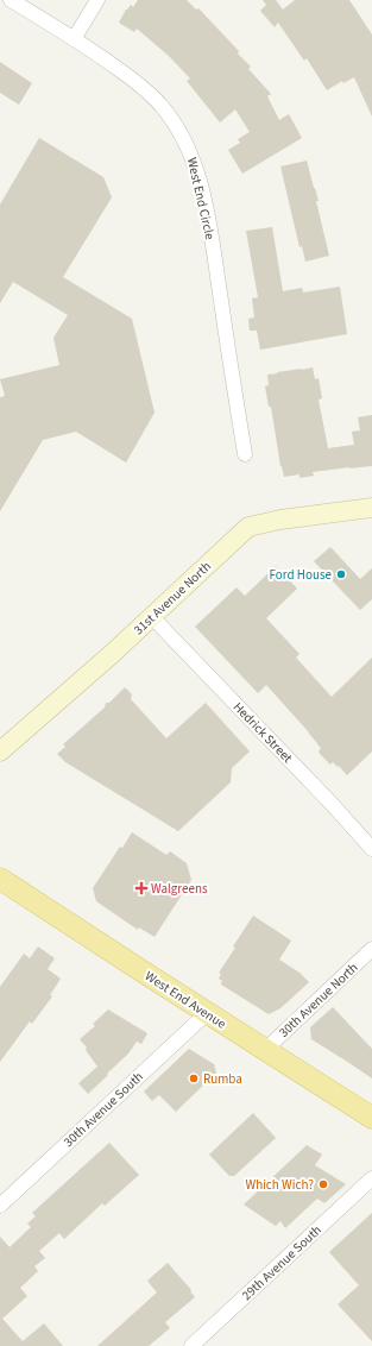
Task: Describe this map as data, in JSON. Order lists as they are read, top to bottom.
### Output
{
  "streets": {
    "main road": ["31st Avenue North", "West End Avenue"],
    "street": [
      "West End Circle",
      "Hedrick Street",
      "30th Avenue North",
      "30th Avenue South",
      "29th Avenue South"
    ]
  },
  "crossings": [
    ["31st Avenue North", "Hedrick Street"],
    ["West End Avenue", "30th Avenue North"],
    ["West End Avenue", "30th Avenue South"]
  ],
  "places": {
    "other": ["Ford House", "Rumba", "Which Wich?"],
    "health": ["Walgreens"]
  }
}
